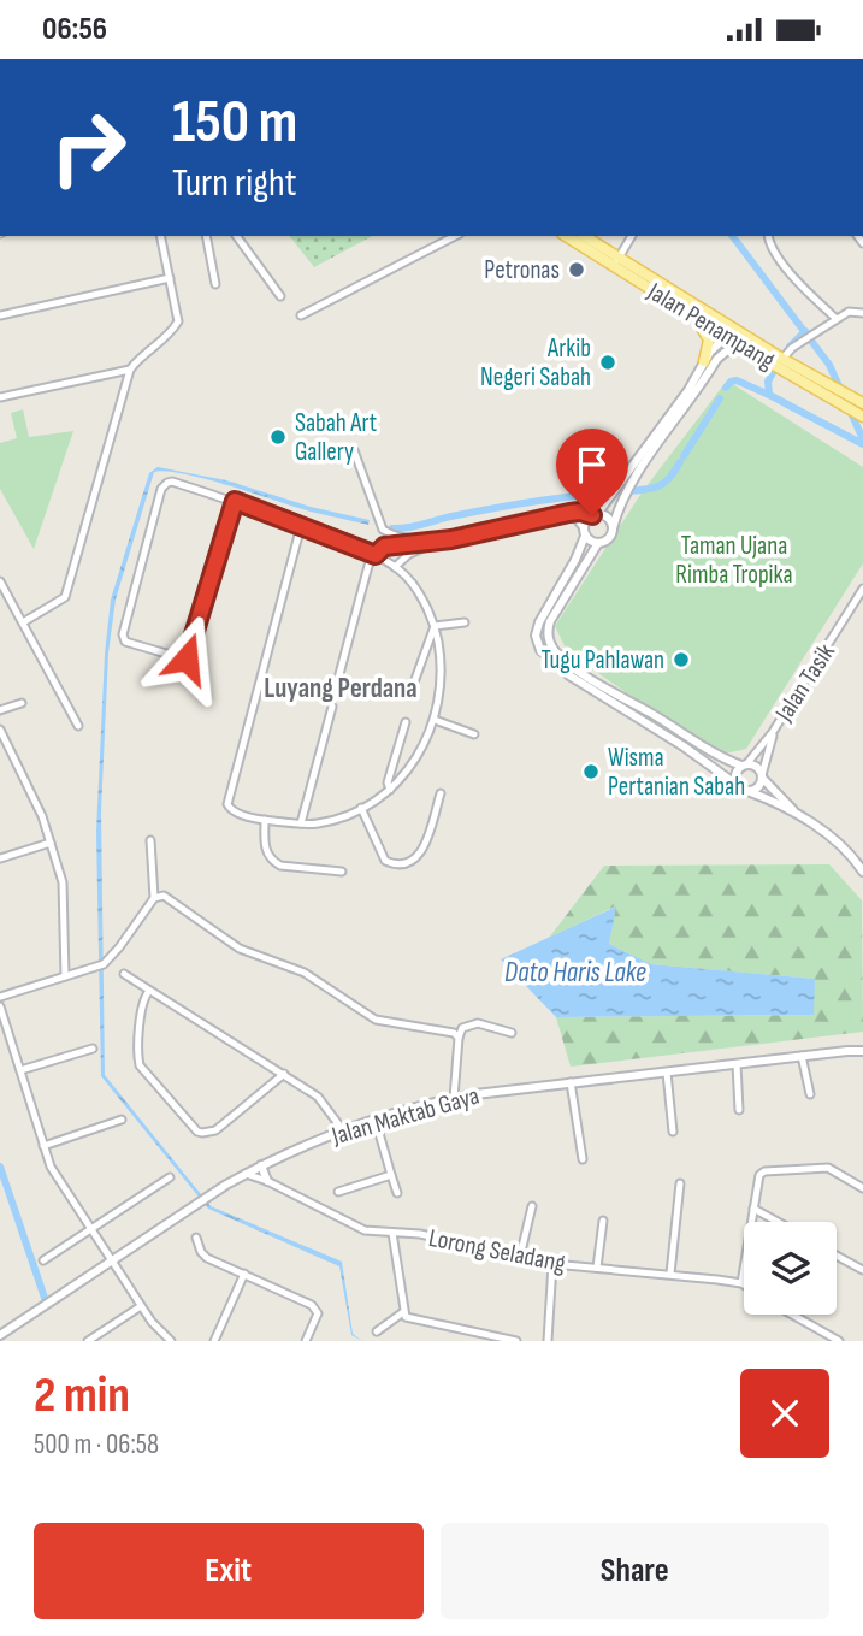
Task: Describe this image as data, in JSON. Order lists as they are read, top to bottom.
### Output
{
  "streets": {
    "main road": ["Jalan Penampang"],
    "street": ["Jalan Tasik", "Jalan Maktab Gaya", "Lorong Seladang"]
  },
  "crossings": [
    ["Jalan Maktab Gaya", "Lorong Seladang"]
  ],
  "districts": ["Luyang Perdana"],
  "water": ["Dato Haris Lake"],
  "parks": ["Taman Ujana Rimba Tropika"],
  "places": [
    "Petronas",
    "Arkib Negeri Sabah",
    "Sabah Art Gallery",
    "Tugu Pahlawan",
    "Wisma Pertanian Sabah"
  ],
  "page": {
    "status": "06:56",
    "turn": ["150 m", "Turn right"],
    "heading": ["2 min", "500 m · 06:58"],
    "buttons": ["Exit", "Share"]
  }
}
